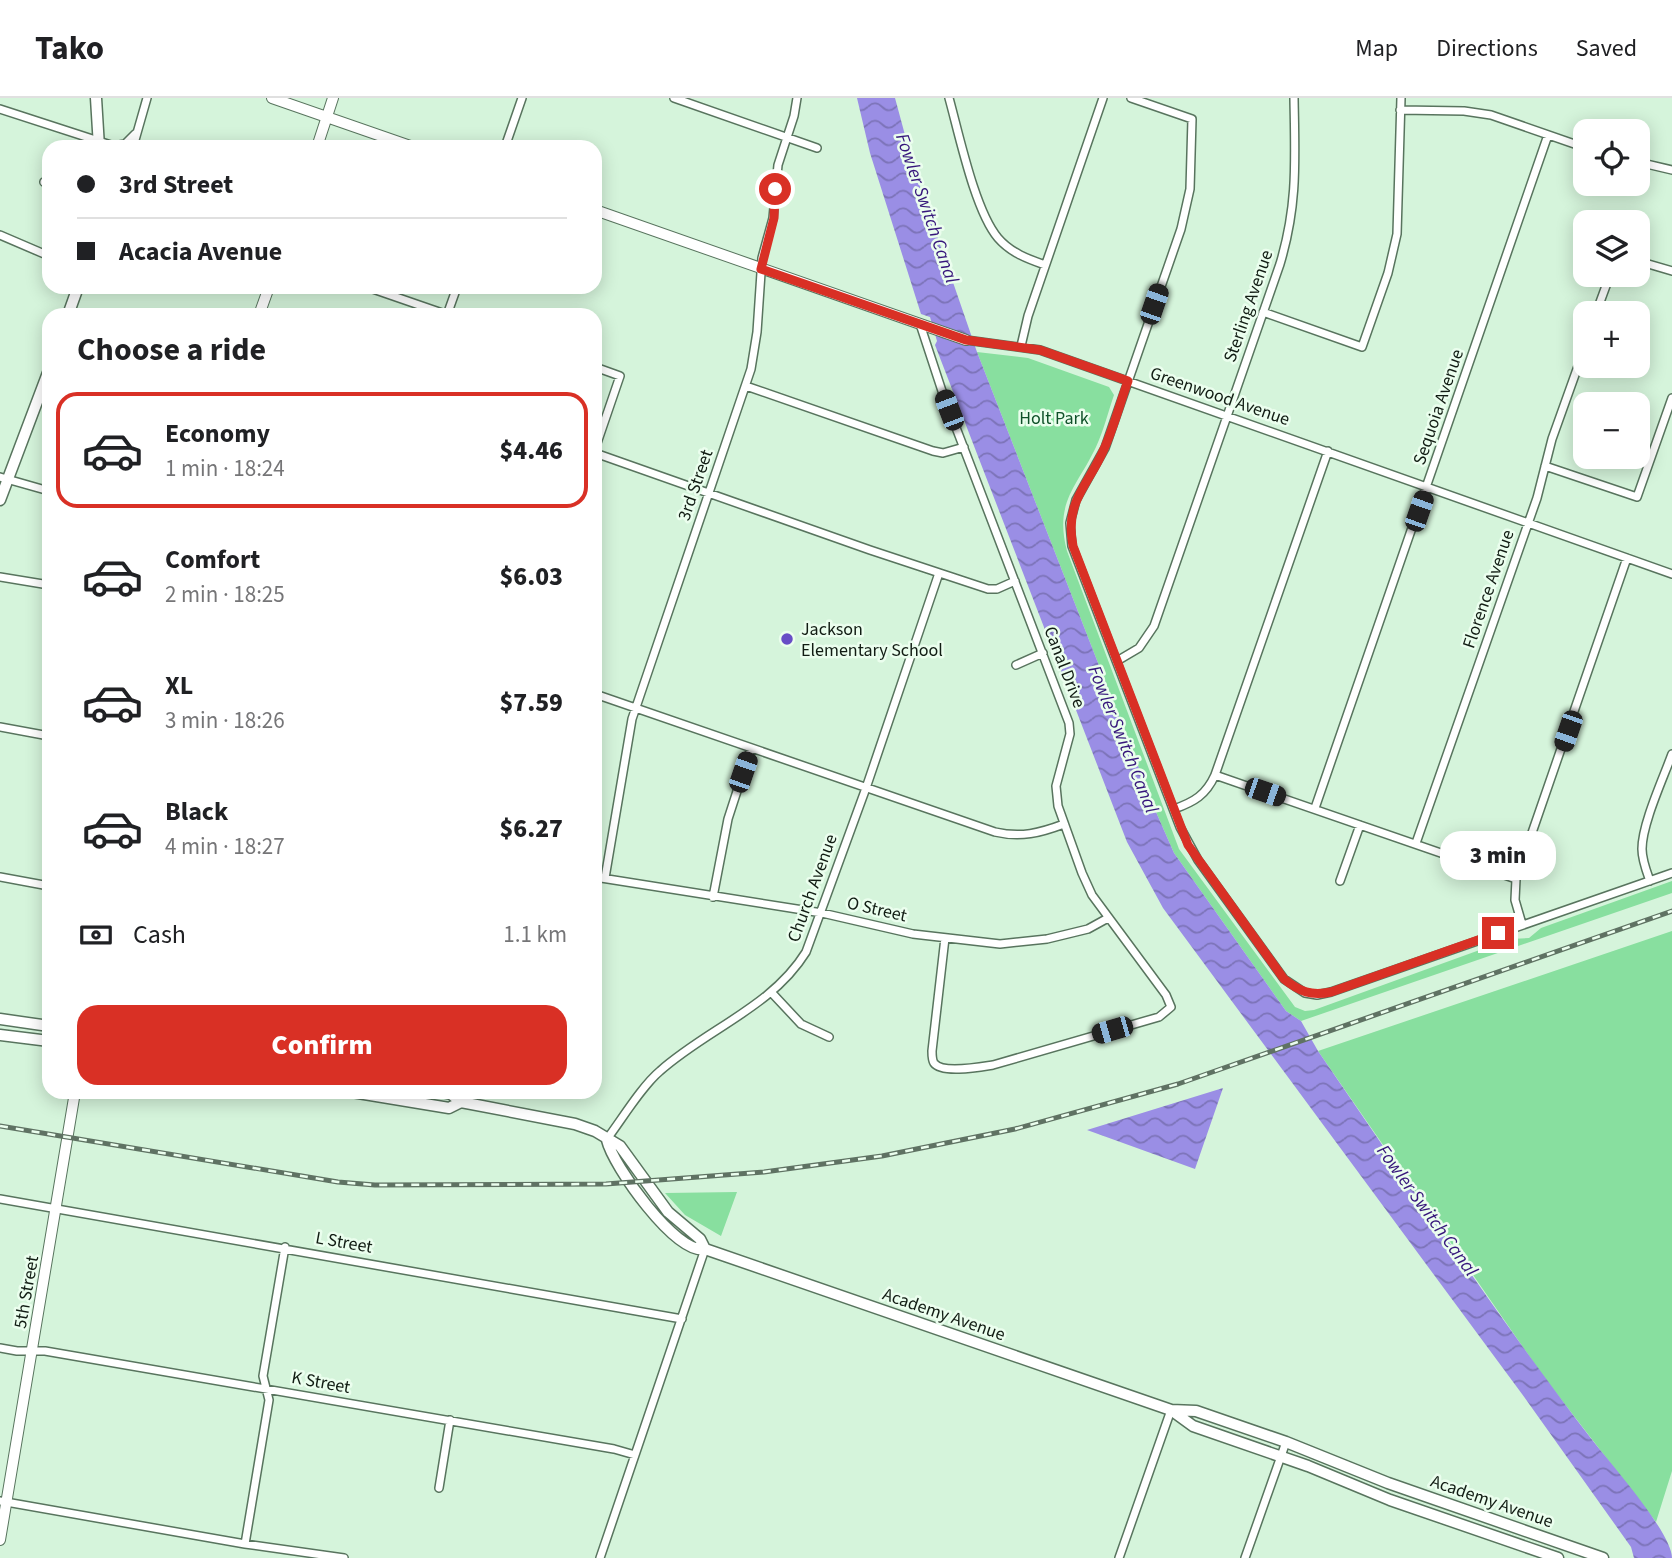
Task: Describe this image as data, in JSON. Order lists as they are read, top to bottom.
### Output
{
  "streets": {
    "main road": ["Academy Avenue"],
    "street": [
      "Sterling Avenue",
      "Greenwood Avenue",
      "Sequoia Avenue",
      "3rd Street",
      "Florence Avenue",
      "Canal Drive",
      "Church Avenue",
      "O Street",
      "L Street",
      "5th Street",
      "K Street"
    ]
  },
  "crossings": [
    ["Sterling Avenue", "Greenwood Avenue"],
    ["Greenwood Avenue", "Sequoia Avenue"],
    ["Greenwood Avenue", "3rd Street"],
    ["Greenwood Avenue", "Florence Avenue"],
    ["Greenwood Avenue", "Canal Drive"],
    ["3rd Street", "O Street"],
    ["Canal Drive", "O Street"],
    ["Church Avenue", "O Street"],
    ["Church Avenue", "Academy Avenue"],
    ["L Street", "5th Street"],
    ["5th Street", "K Street"]
  ],
  "water": ["Fowler Switch Canal"],
  "parks": ["Holt Park"],
  "places": ["Jackson Elementary School"],
  "page": {
    "header": "Tako",
    "nav": ["Map", "Directions", "Saved"],
    "map_buttons": ["+", "−"],
    "banner": ["3rd Street", "Acacia Avenue"],
    "heading": "Choose a ride",
    "list": [
      {
        "name": "Economy",
        "note": "1 min · 18:24",
        "value": "$4.46"
      },
      {
        "name": "Comfort",
        "note": "2 min · 18:25",
        "value": "$6.03"
      },
      {
        "name": "XL",
        "note": "3 min · 18:26",
        "value": "$7.59"
      },
      {
        "name": "Black",
        "note": "4 min · 18:27",
        "value": "$6.27"
      }
    ],
    "bubble": "3 min",
    "pay": ["Cash", "1.1 km"],
    "buttons": "Confirm"
  }
}
